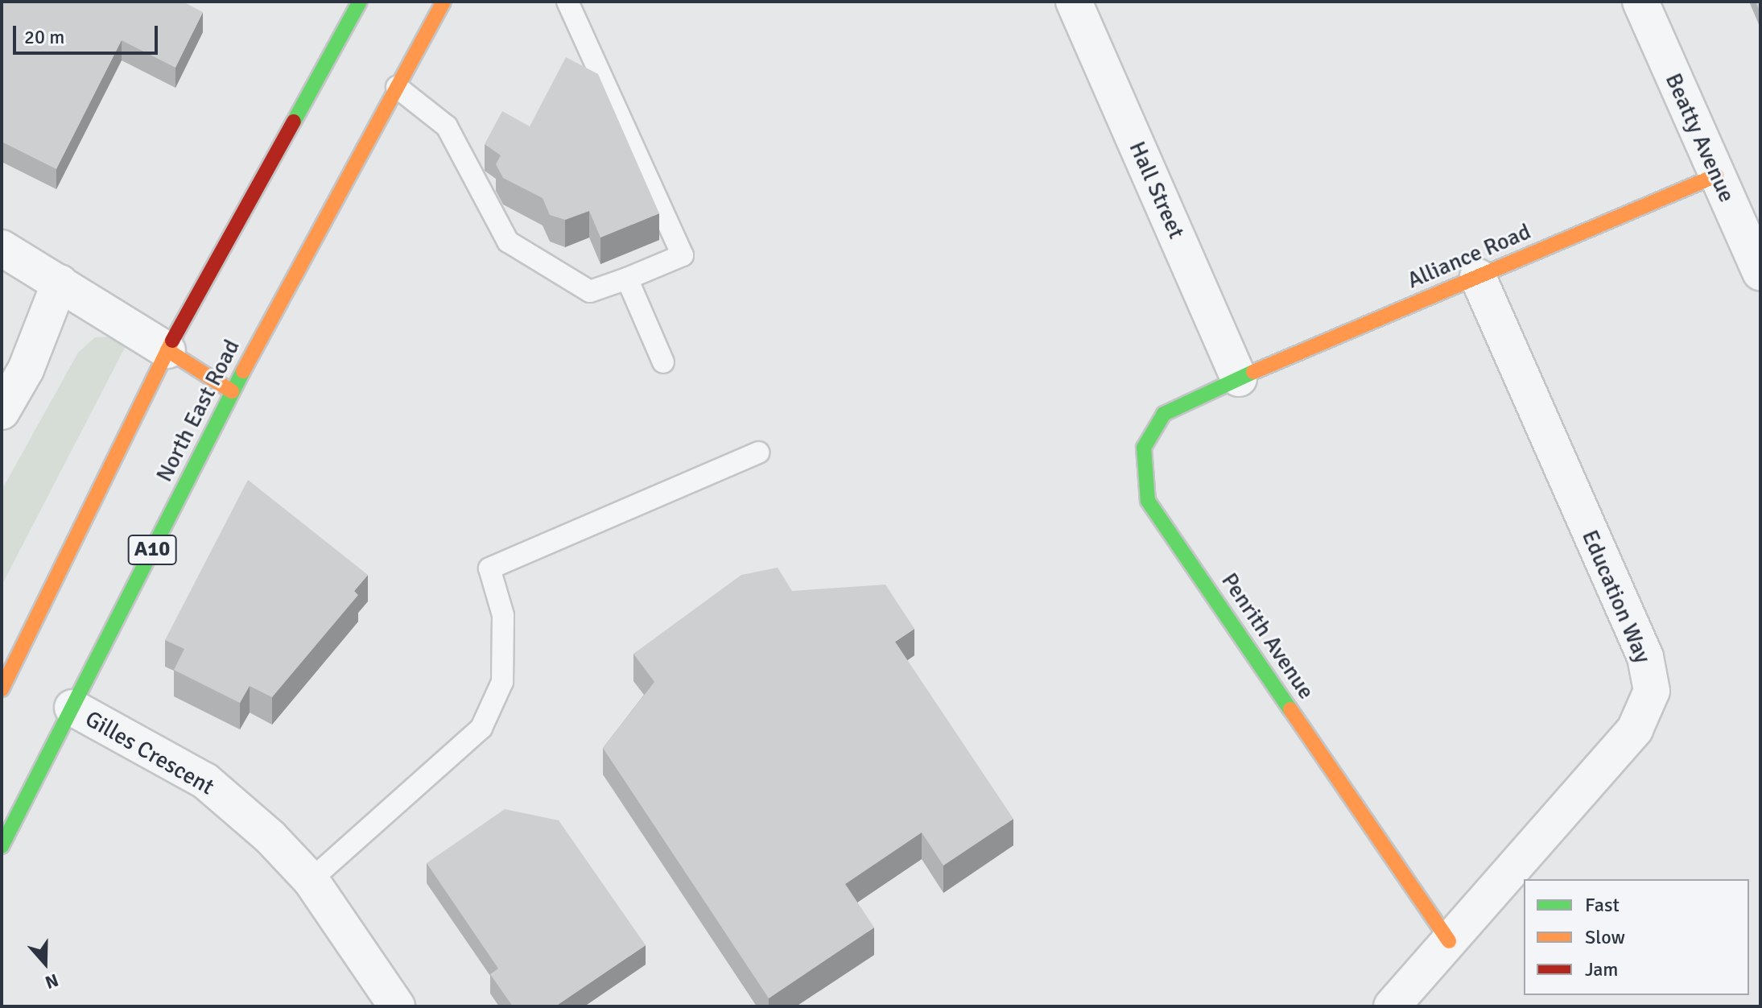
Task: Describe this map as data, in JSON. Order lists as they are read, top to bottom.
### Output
{
  "streets": {
    "main road": [
      "Alliance Road",
      "North East Road",
      "A10",
      "Penrith Avenue"
    ],
    "street": [
      "Beatty Avenue",
      "Hall Street",
      "Education Way",
      "Gilles Crescent"
    ]
  },
  "crossings": [
    ["Beatty Avenue", "Alliance Road"],
    ["Hall Street", "Alliance Road"],
    ["Hall Street", "Penrith Avenue"],
    ["Alliance Road", "Education Way"],
    ["Alliance Road", "Penrith Avenue"],
    ["North East Road", "Gilles Crescent"],
    ["Education Way", "Penrith Avenue"]
  ],
  "legend": ["Fast", "Slow", "Jam"],
  "scale_bar": "20 m",
  "north": "bottom"
}
